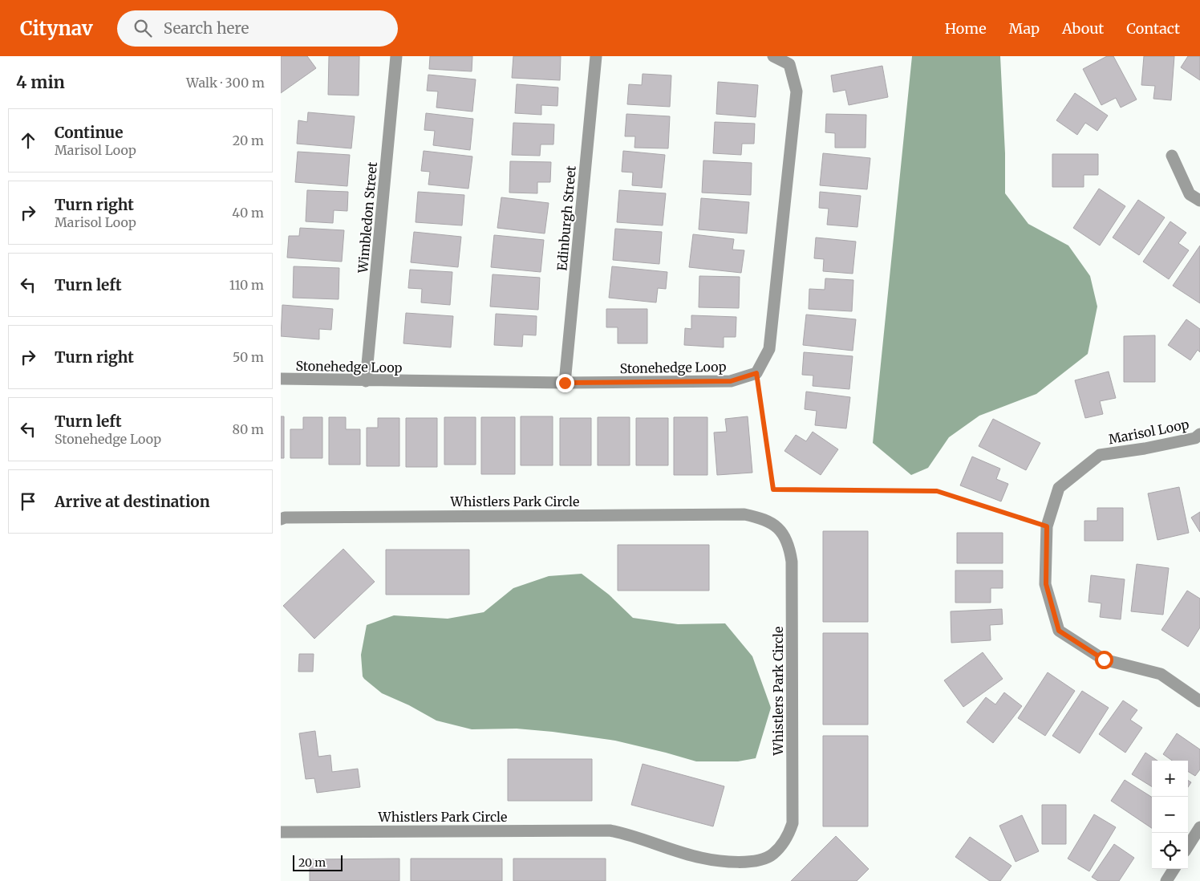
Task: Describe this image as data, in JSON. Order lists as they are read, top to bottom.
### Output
{
  "streets": {
    "street": [
      "Wimbledon Street",
      "Edinburgh Street",
      "Stonehedge Loop",
      "Marisol Loop",
      "Whistlers Park Circle"
    ]
  },
  "crossings": [
    ["Wimbledon Street", "Stonehedge Loop"],
    ["Edinburgh Street", "Stonehedge Loop"]
  ],
  "scale_bar": "20 m",
  "page": {
    "header": "Citynav",
    "search": "Search here",
    "nav": [
      "Home",
      "Map",
      "About",
      "Contact"
    ],
    "heading": ["4 min", "Walk · 300 m"],
    "list": [
      ["Continue", "Marisol Loop", "20 m"],
      ["Turn right", "Marisol Loop", "40 m"],
      ["Turn left", "110 m"],
      ["Turn right", "50 m"],
      ["Turn left", "Stonehedge Loop", "80 m"],
      "Arrive at destination"
    ],
    "map_buttons": ["+", "−"],
    "scale": "20 m"
  }
}
